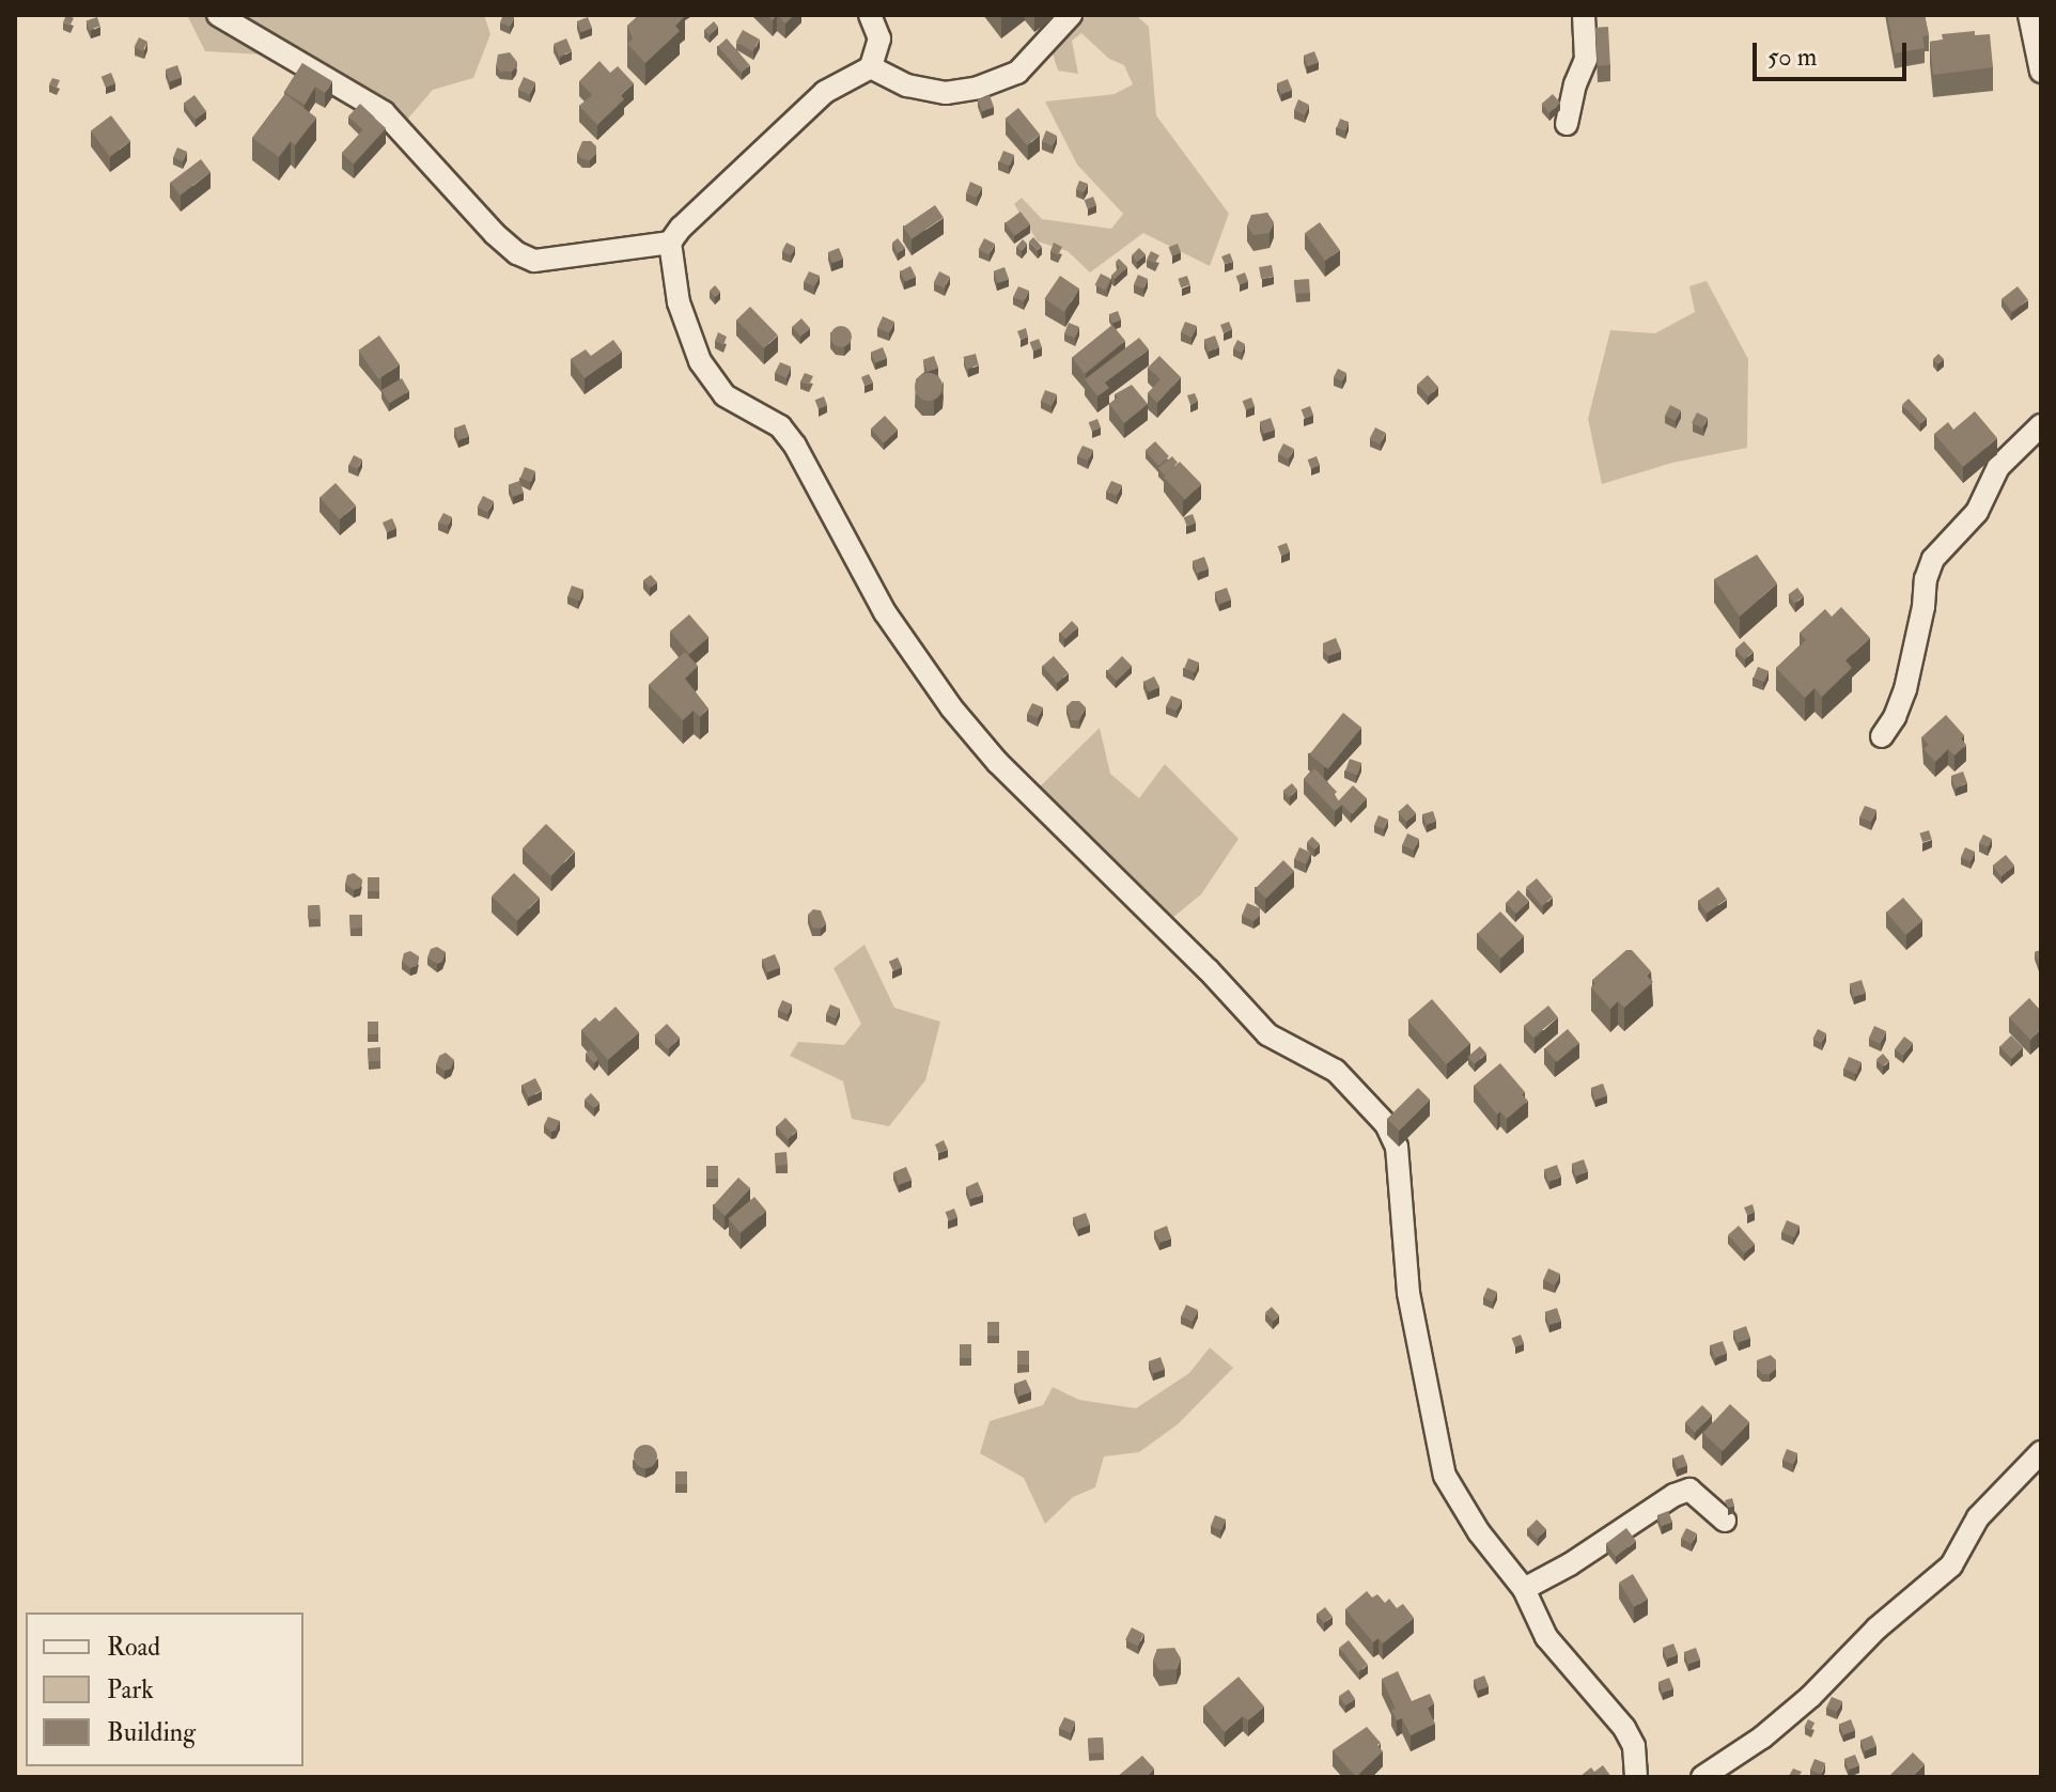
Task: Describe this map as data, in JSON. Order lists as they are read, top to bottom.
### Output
{
  "legend": ["Road", "Park", "Building"],
  "scale_bar": "50 m"
}
